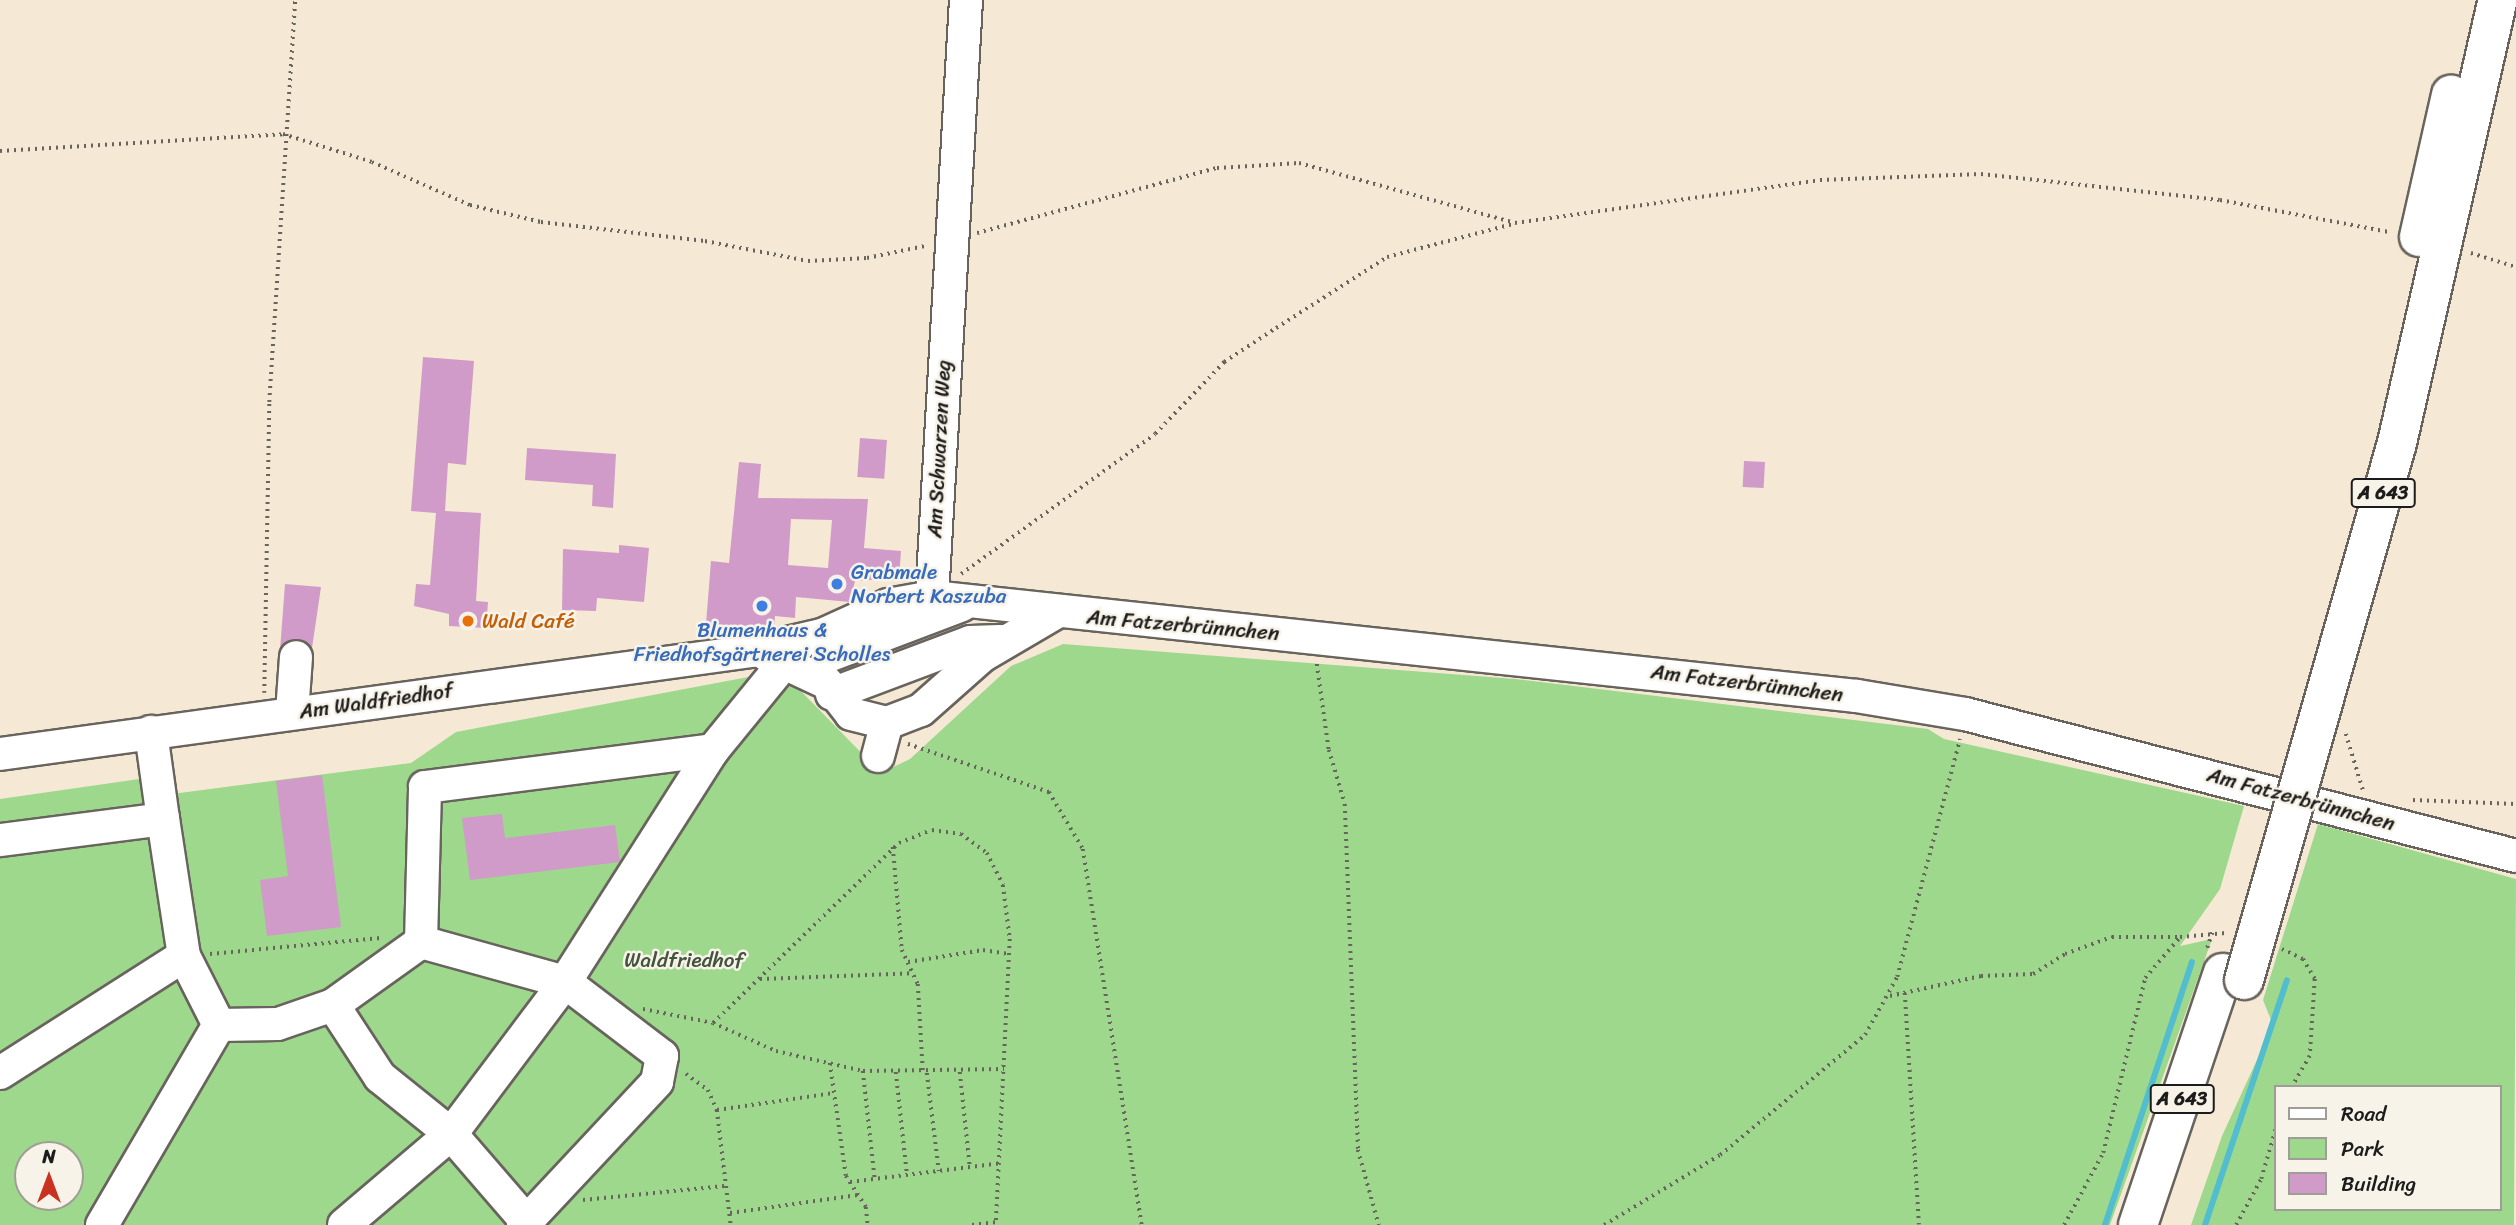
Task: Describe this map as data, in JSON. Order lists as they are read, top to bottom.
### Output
{
  "streets": {
    "highway": ["A 643"],
    "street": ["Am Schwarzen Weg", "Am Fatzerbrünnchen", "Am Waldfriedhof"]
  },
  "parks": ["Waldfriedhof"],
  "places": ["Grabmale Norbert Kaszuba", "Blumenhaus & Friedhofsgärtnerei Scholles", "Wald Café"],
  "legend": ["Road", "Park", "Building"],
  "north": "top"
}
